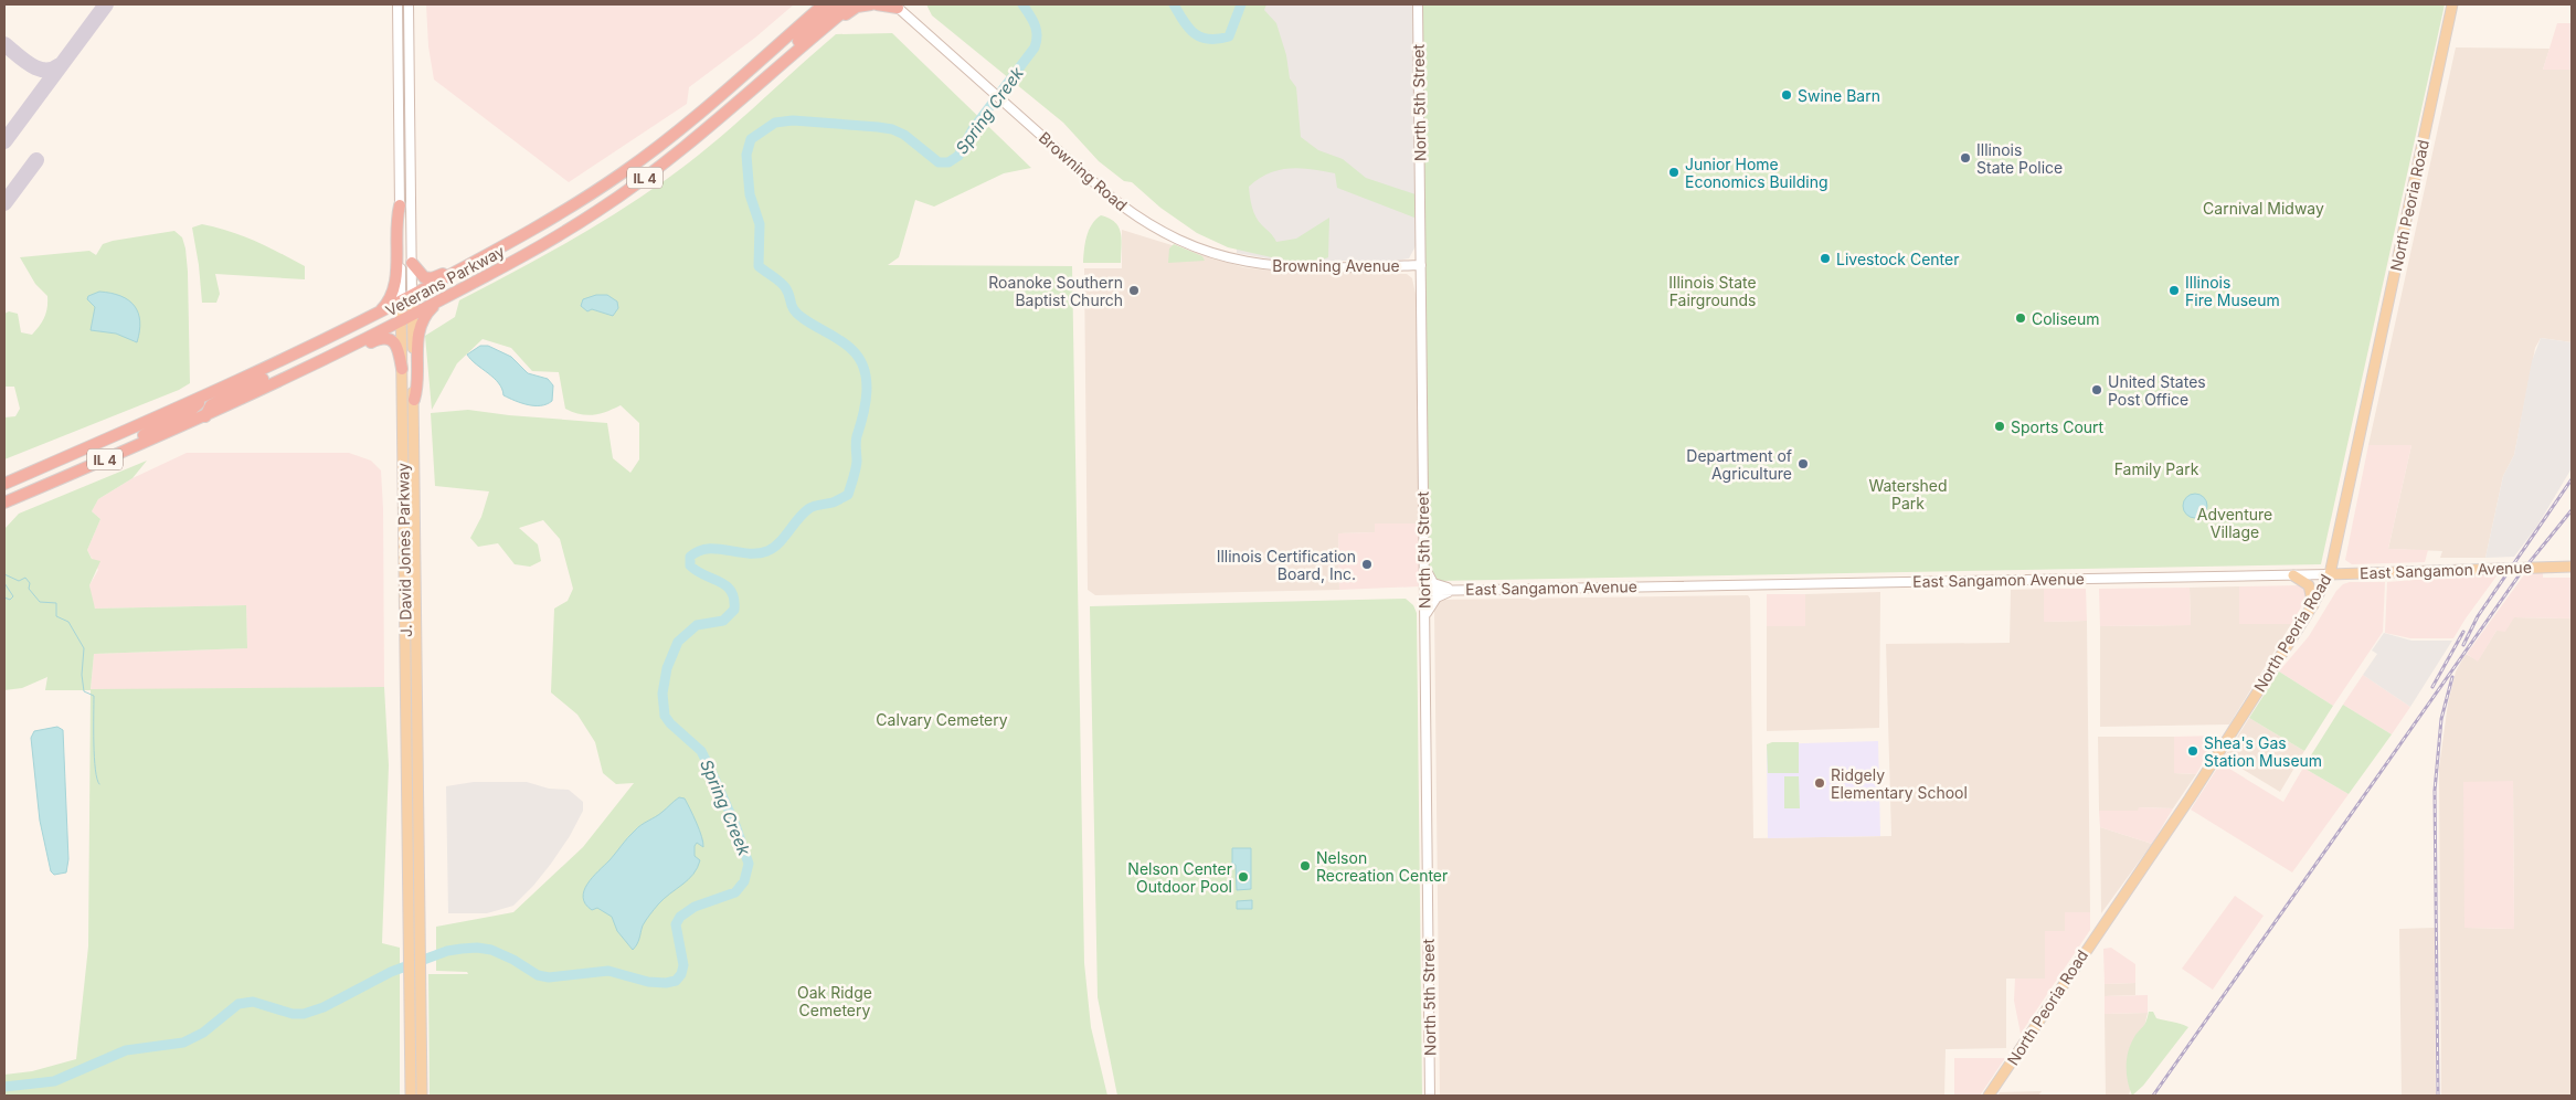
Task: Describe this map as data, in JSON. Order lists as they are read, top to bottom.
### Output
{
  "streets": {
    "highway": ["IL 4", "Veterans Parkway"],
    "main road": [
      "North 5th Street",
      "Browning Road",
      "North Peoria Road",
      "Browning Avenue",
      "J. David Jones Parkway",
      "East Sangamon Avenue"
    ]
  },
  "crossings": [
    ["North 5th Street", "Browning Avenue"],
    ["North 5th Street", "East Sangamon Avenue"],
    ["Browning Road", "Browning Avenue"],
    ["North Peoria Road", "East Sangamon Avenue"],
    ["Veterans Parkway", "J. David Jones Parkway"]
  ],
  "water": ["Spring Creek"],
  "parks": [
    "Carnival Midway",
    "Illinois State Fairgrounds",
    "Family Park",
    "Watershed Park",
    "Adventure Village",
    "Calvary Cemetery",
    "Oak Ridge Cemetery"
  ],
  "places": [
    "Swine Barn",
    "Illinois State Police",
    "Junior Home Economics Building",
    "Livestock Center",
    "Roanoke Southern Baptist Church",
    "Illinois Fire Museum",
    "Coliseum",
    "United States Post Office",
    "Sports Court",
    "Department of Agriculture",
    "Illinois Certification Board, Inc.",
    "Shea's Gas Station Museum",
    "Ridgely Elementary School",
    "Nelson Recreation Center",
    "Nelson Center Outdoor Pool"
  ]
}
